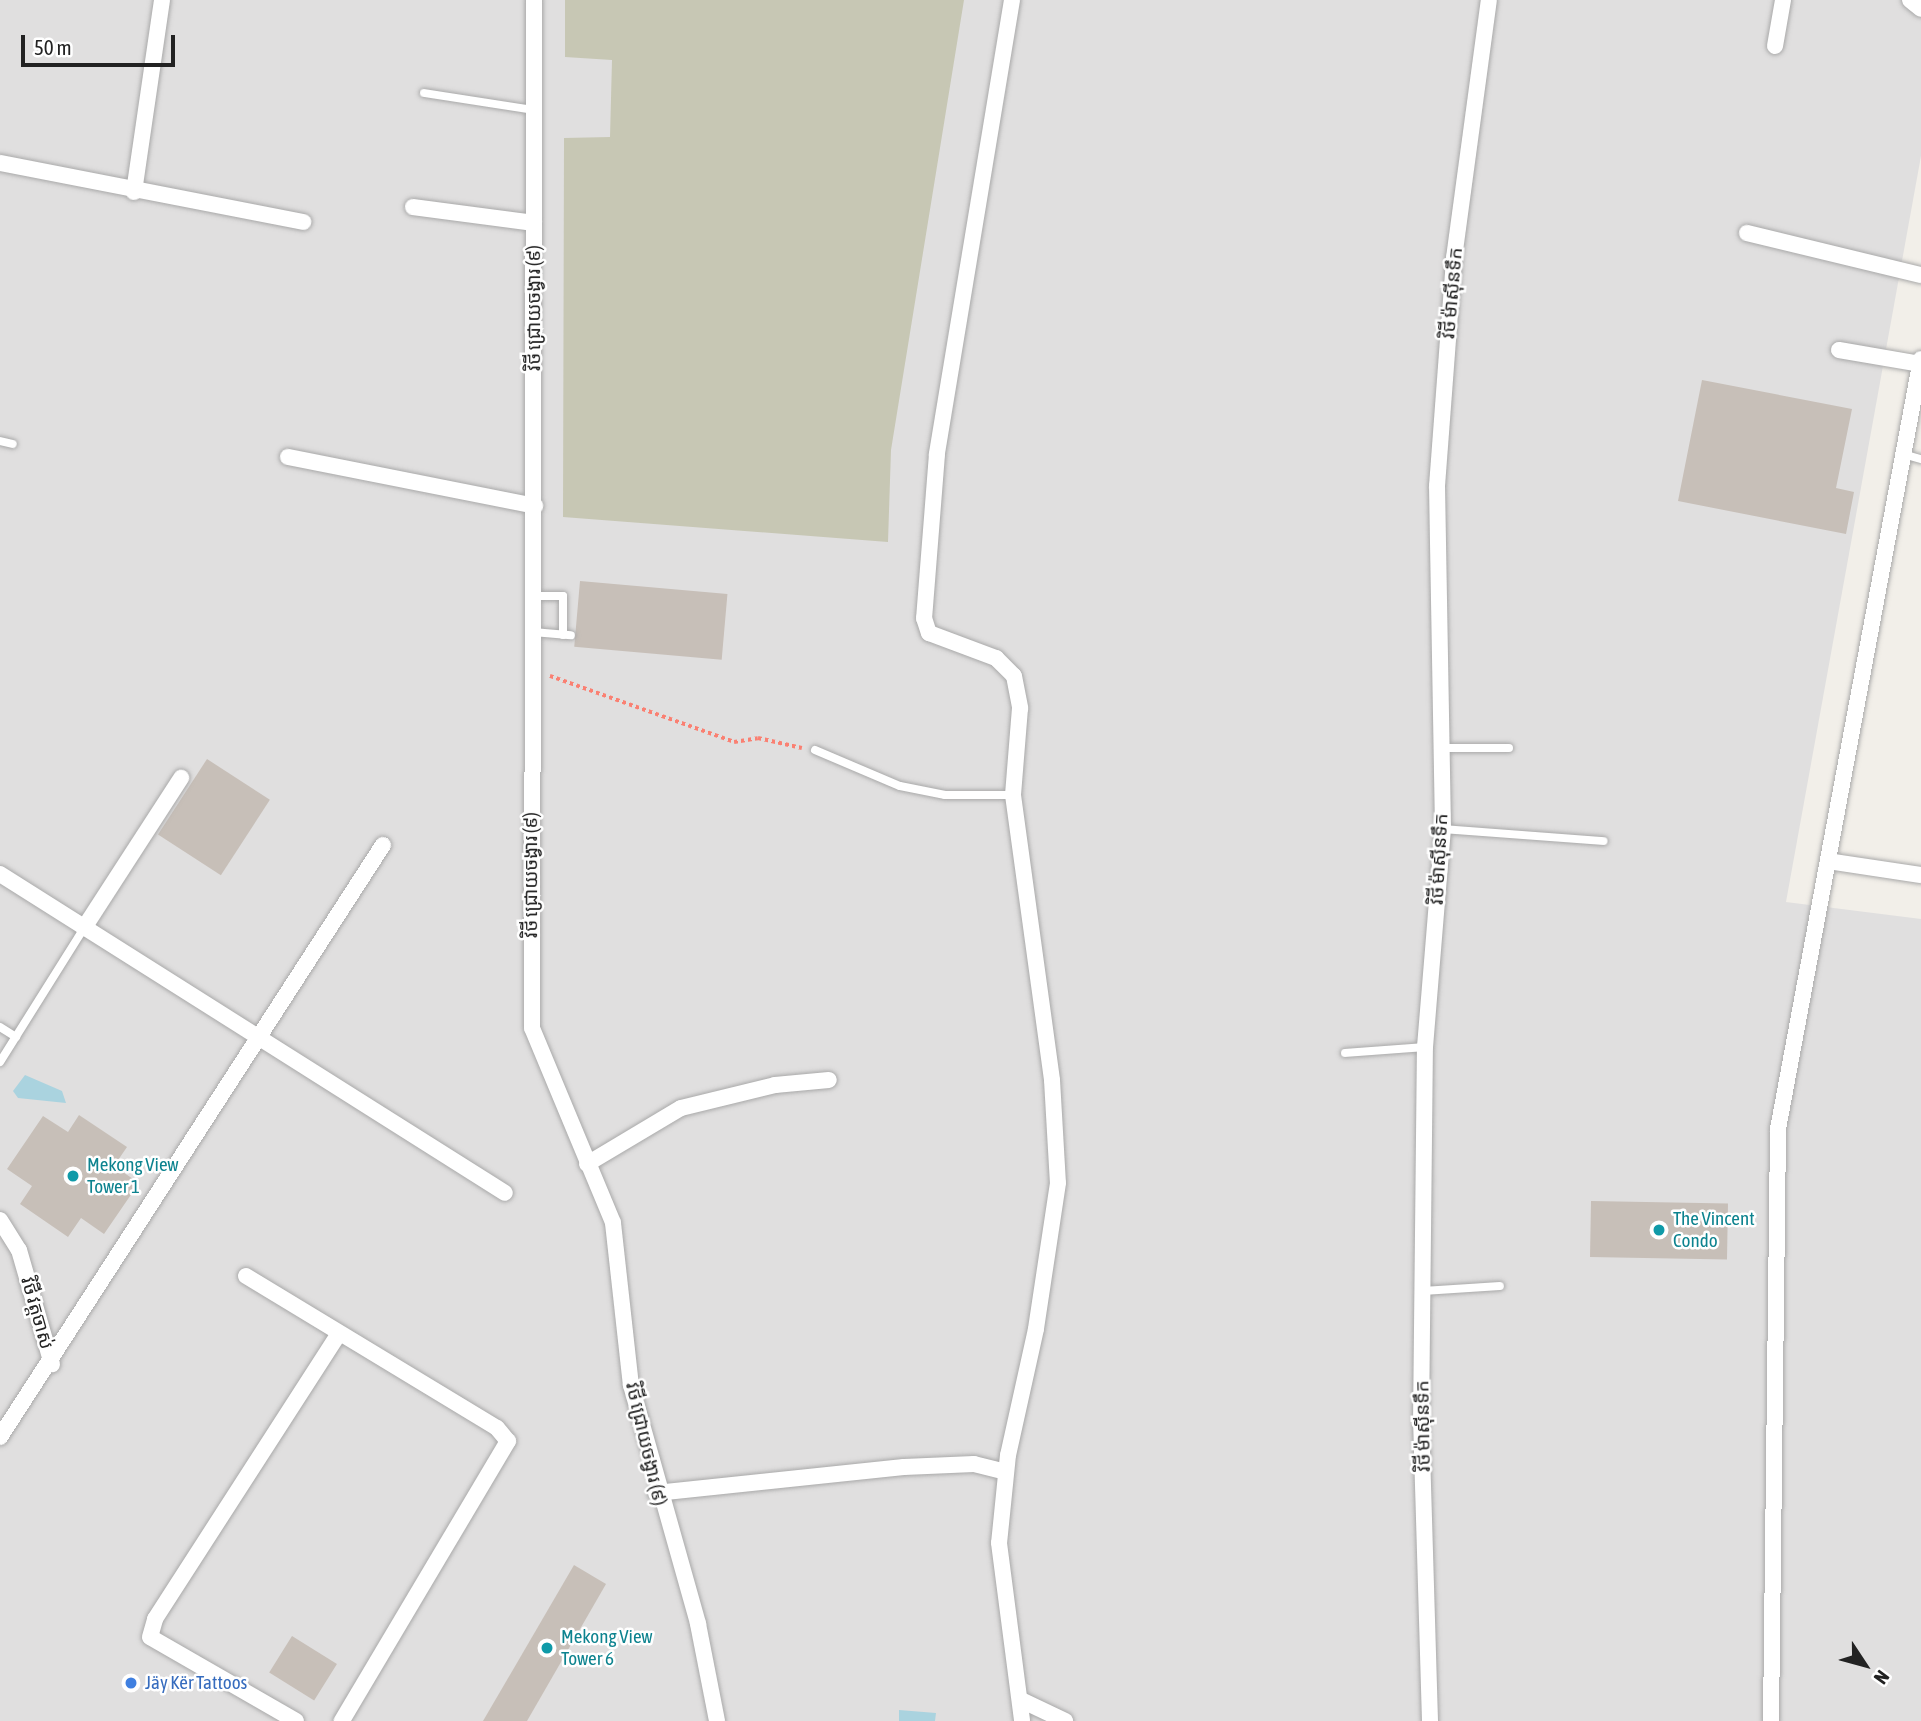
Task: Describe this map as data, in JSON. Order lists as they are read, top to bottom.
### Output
{
  "streets": {
    "street": ["វិថី ម៉ាស៊ីនទឹក", "វិថី ជ្រោយចង្វារ (៩)", "វិថី វត្តចាស់"]
  },
  "places": [
    "Mekong View Tower 1",
    "The Vincent Condo",
    "Mekong View Tower 6",
    "Jäy Kër Tattoos"
  ],
  "scale_bar": "50 m",
  "north": "bottom right"
}
